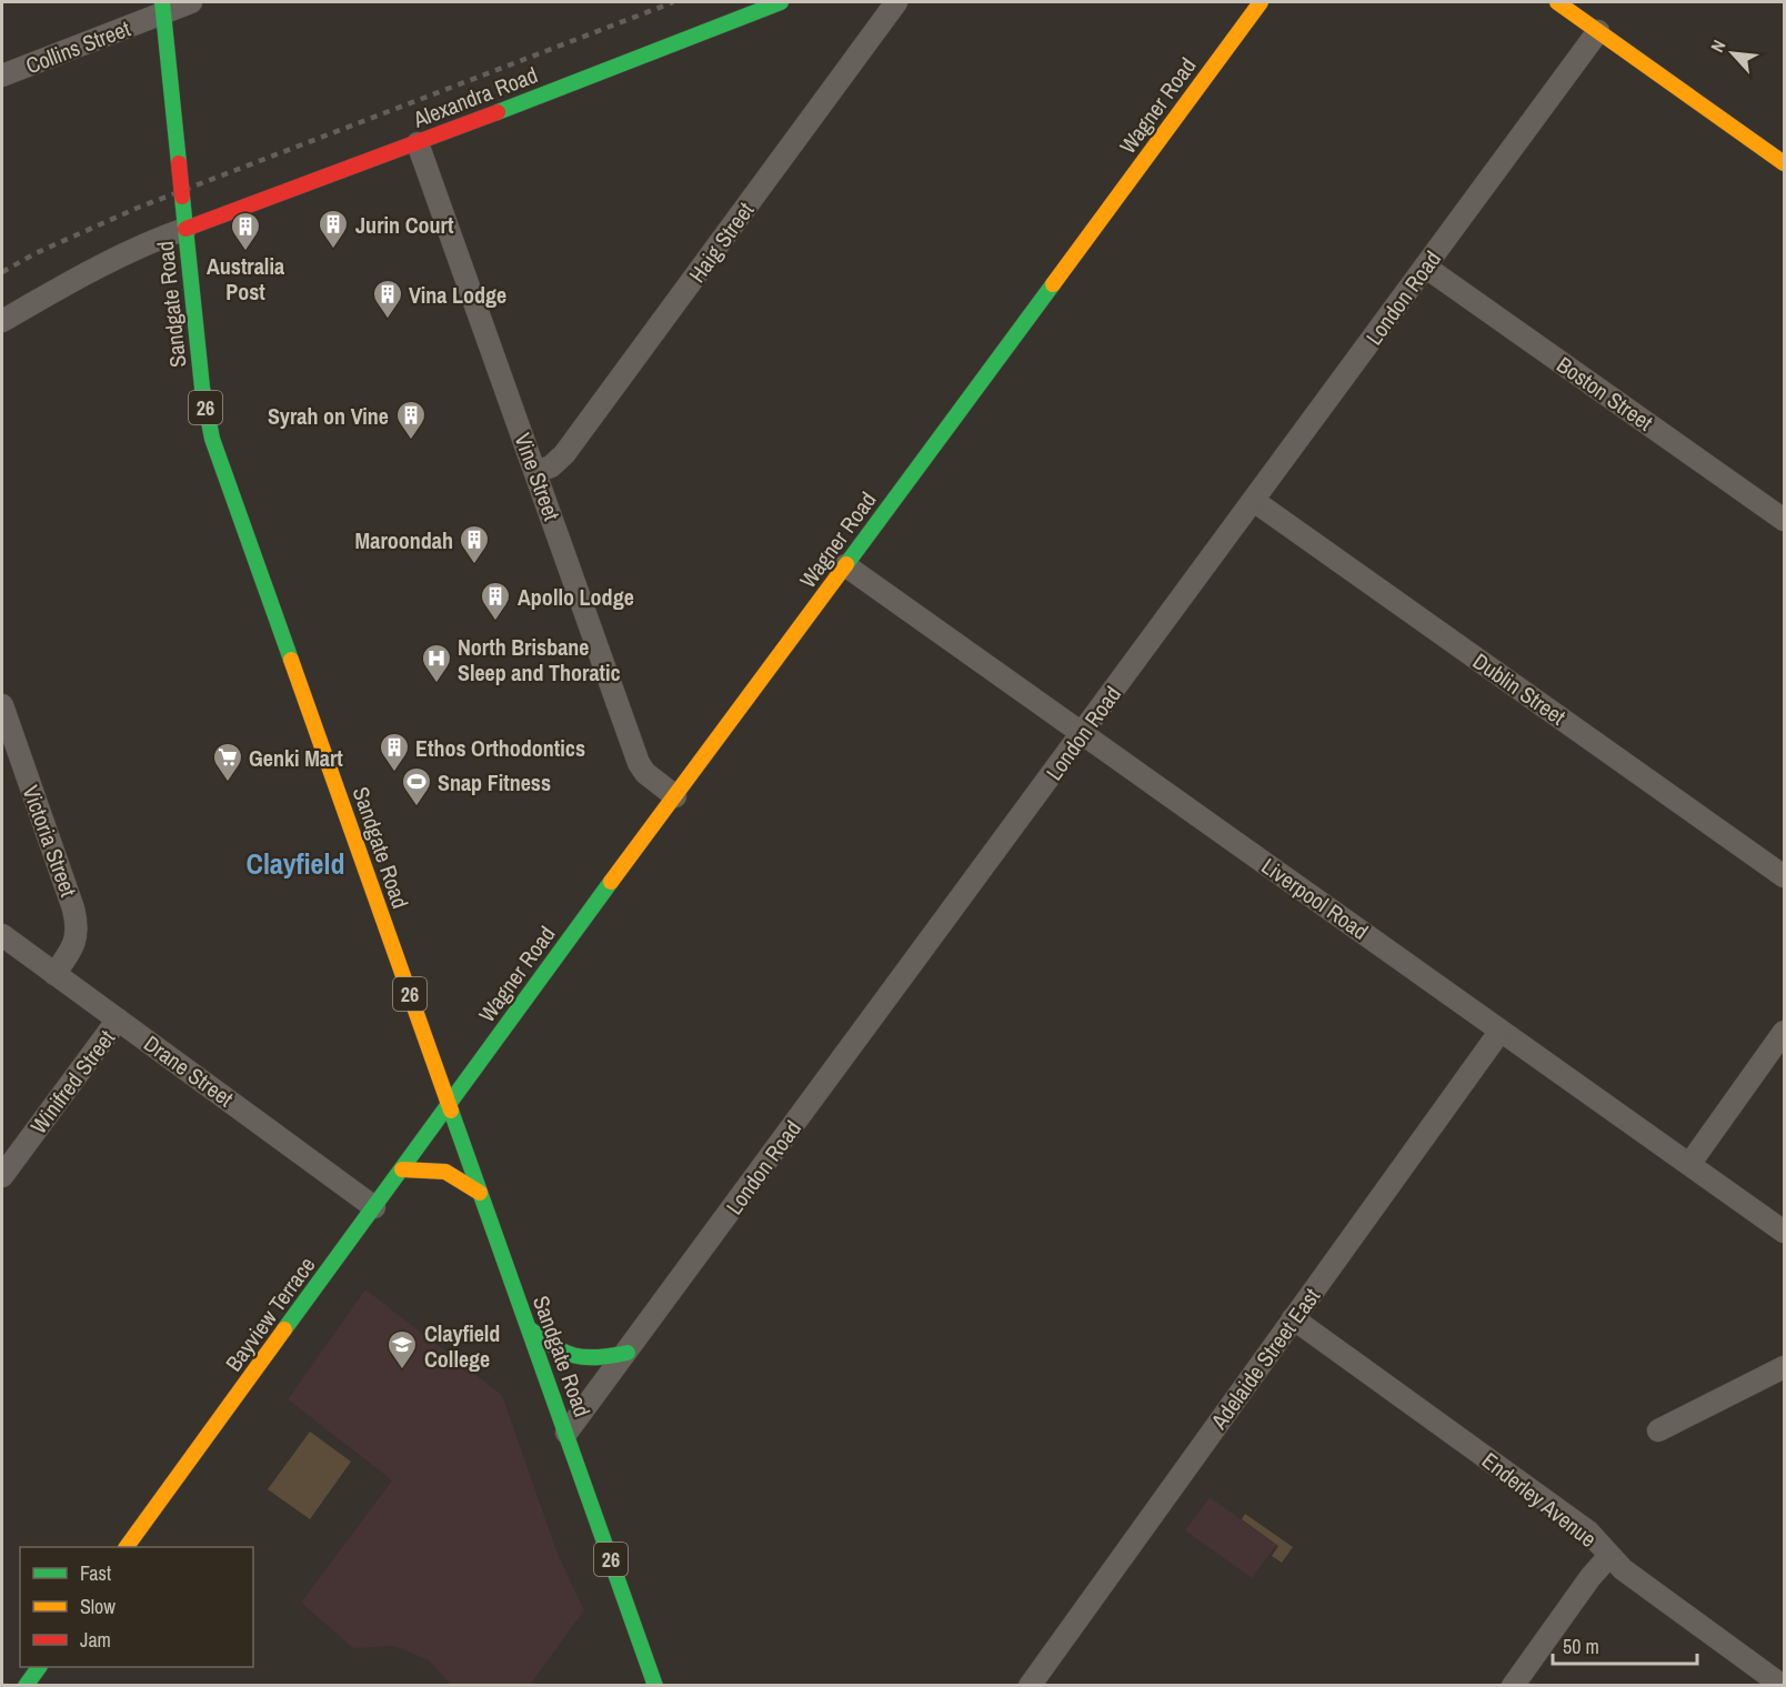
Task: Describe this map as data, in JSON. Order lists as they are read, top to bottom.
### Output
{
  "streets": {
    "main road": [
      "Alexandra Road",
      "Wagner Road",
      "Sandgate Road",
      "26",
      "Bayview Terrace"
    ],
    "street": [
      "Collins Street",
      "Haig Street",
      "London Road",
      "Boston Street",
      "Vine Street",
      "Dublin Street",
      "Victoria Street",
      "Liverpool Road",
      "Drane Street",
      "Winifred Street",
      "Adelaide Street East",
      "Enderley Avenue"
    ]
  },
  "crossings": [
    ["Collins Street", "Sandgate Road"],
    ["Alexandra Road", "Sandgate Road"],
    ["Alexandra Road", "Vine Street"],
    ["Wagner Road", "Sandgate Road"],
    ["Wagner Road", "Vine Street"],
    ["Wagner Road", "Liverpool Road"],
    ["Wagner Road", "Bayview Terrace"],
    ["Haig Street", "Vine Street"],
    ["London Road", "Sandgate Road"],
    ["London Road", "Boston Street"],
    ["London Road", "Dublin Street"],
    ["London Road", "Liverpool Road"],
    ["Sandgate Road", "Bayview Terrace"],
    ["Victoria Street", "Drane Street"],
    ["Liverpool Road", "Adelaide Street East"],
    ["Drane Street", "Winifred Street"],
    ["Drane Street", "Bayview Terrace"],
    ["Adelaide Street East", "Enderley Avenue"]
  ],
  "districts": ["Clayfield"],
  "places": {
    "building": [
      "Jurin Court",
      "Australia Post",
      "Vina Lodge",
      "Syrah on Vine",
      "Maroondah",
      "Apollo Lodge",
      "Ethos Orthodontics"
    ],
    "hospital": ["North Brisbane Sleep and Thoratic"],
    "supermarket": ["Genki Mart"],
    "sports": ["Snap Fitness"],
    "school or university": ["Clayfield College"]
  },
  "legend": ["Fast", "Slow", "Jam"],
  "scale_bar": "50 m",
  "north": "top left"
}
